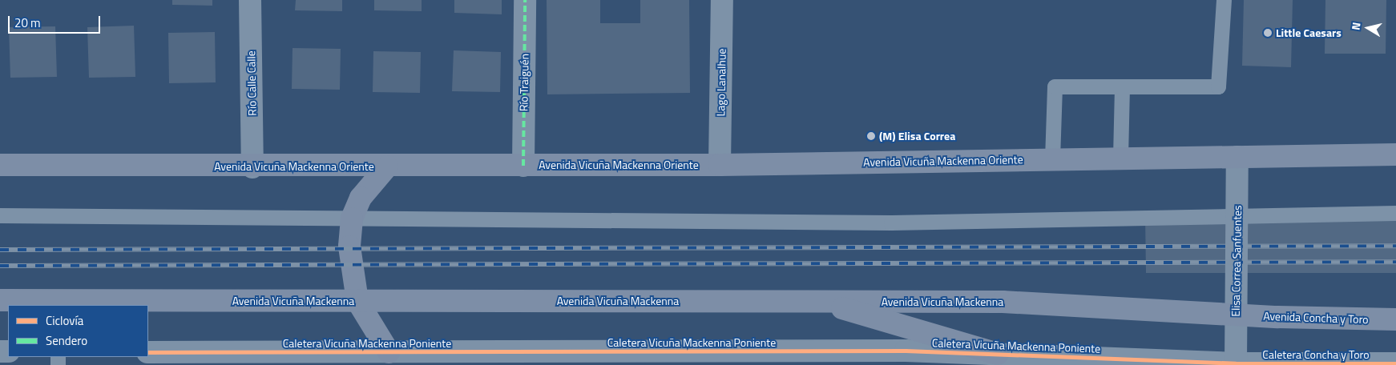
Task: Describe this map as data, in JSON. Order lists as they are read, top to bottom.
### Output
{
  "streets": {
    "main road": ["Avenida Vicuña Mackenna Oriente", "Avenida Vicuña Mackenna", "Avenida Concha y Toro"],
    "street": [
      "Río Traiguén",
      "Lago Lanalhue",
      "Río Calle Calle",
      "Elisa Correa Sanfuentes",
      "Caletera Vicuña Mackenna Poniente",
      "Caletera Concha y Toro"
    ]
  },
  "crossings": [
    ["Río Traiguén", "Avenida Vicuña Mackenna Oriente"],
    ["Lago Lanalhue", "Avenida Vicuña Mackenna Oriente"],
    ["Río Calle Calle", "Avenida Vicuña Mackenna Oriente"],
    ["Avenida Vicuña Mackenna Oriente", "Elisa Correa Sanfuentes"],
    ["Elisa Correa Sanfuentes", "Avenida Vicuña Mackenna"],
    ["Elisa Correa Sanfuentes", "Avenida Concha y Toro"],
    ["Elisa Correa Sanfuentes", "Caletera Vicuña Mackenna Poniente"],
    ["Elisa Correa Sanfuentes", "Caletera Concha y Toro"],
    ["Avenida Vicuña Mackenna", "Avenida Concha y Toro"],
    ["Caletera Vicuña Mackenna Poniente", "Caletera Concha y Toro"]
  ],
  "places": ["Little Caesars", "(M) Elisa Correa"],
  "legend": ["Ciclovía", "Sendero"],
  "scale_bar": "20 m",
  "north": "left"
}
